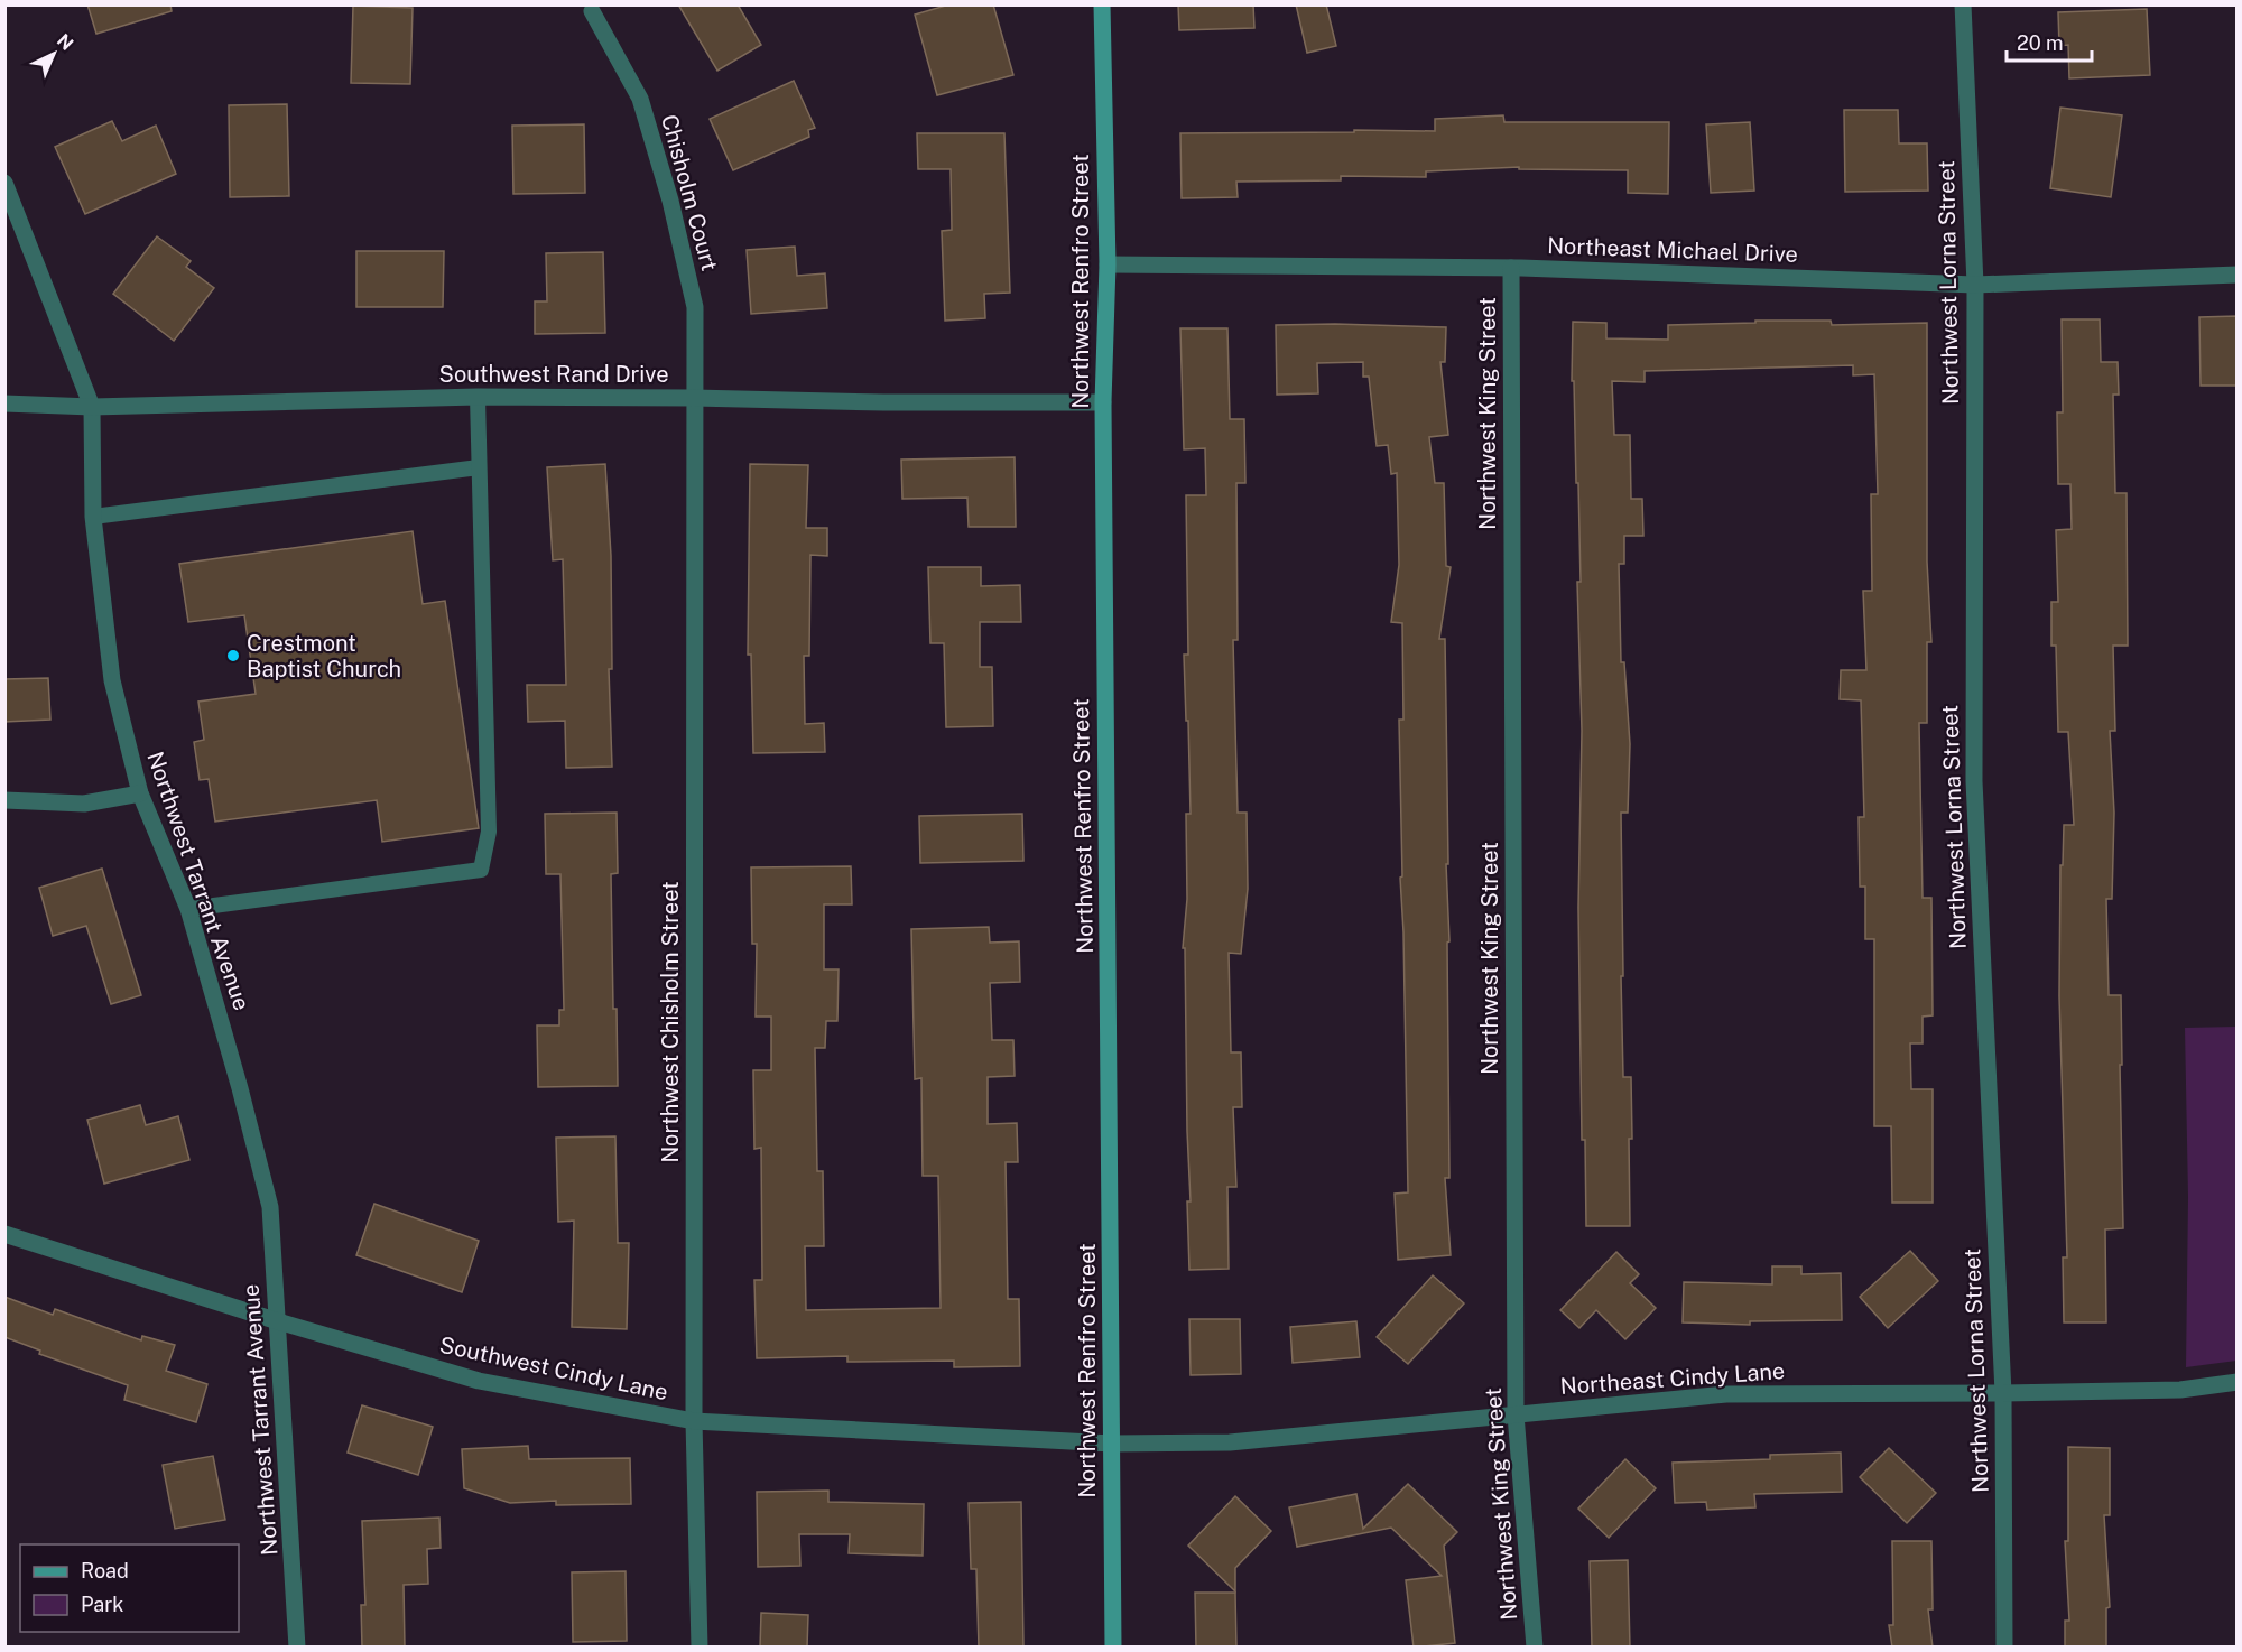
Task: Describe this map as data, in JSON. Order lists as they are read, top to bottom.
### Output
{
  "streets": {
    "main road": ["Northwest Renfro Street"],
    "street": [
      "Chisholm Court",
      "Northeast Michael Drive",
      "Northwest Lorna Street",
      "Southwest Rand Drive",
      "Northwest King Street",
      "Northwest Tarrant Avenue",
      "Northwest Chisholm Street",
      "Southwest Cindy Lane",
      "Northeast Cindy Lane"
    ]
  },
  "crossings": [
    ["Chisholm Court", "Southwest Rand Drive"],
    ["Chisholm Court", "Northwest Chisholm Street"],
    ["Northeast Michael Drive", "Northwest Renfro Street"],
    ["Northeast Michael Drive", "Northwest Lorna Street"],
    ["Northeast Michael Drive", "Northwest King Street"],
    ["Northwest Renfro Street", "Southwest Rand Drive"],
    ["Northwest Renfro Street", "Southwest Cindy Lane"],
    ["Northwest Renfro Street", "Northeast Cindy Lane"],
    ["Northwest Lorna Street", "Northeast Cindy Lane"],
    ["Southwest Rand Drive", "Northwest Tarrant Avenue"],
    ["Southwest Rand Drive", "Northwest Chisholm Street"],
    ["Northwest King Street", "Northeast Cindy Lane"],
    ["Northwest Tarrant Avenue", "Southwest Cindy Lane"],
    ["Northwest Chisholm Street", "Southwest Cindy Lane"],
    ["Southwest Cindy Lane", "Northeast Cindy Lane"]
  ],
  "places": ["Crestmont Baptist Church"],
  "legend": ["Road", "Park"],
  "scale_bar": "20 m",
  "north": "top right"
}
